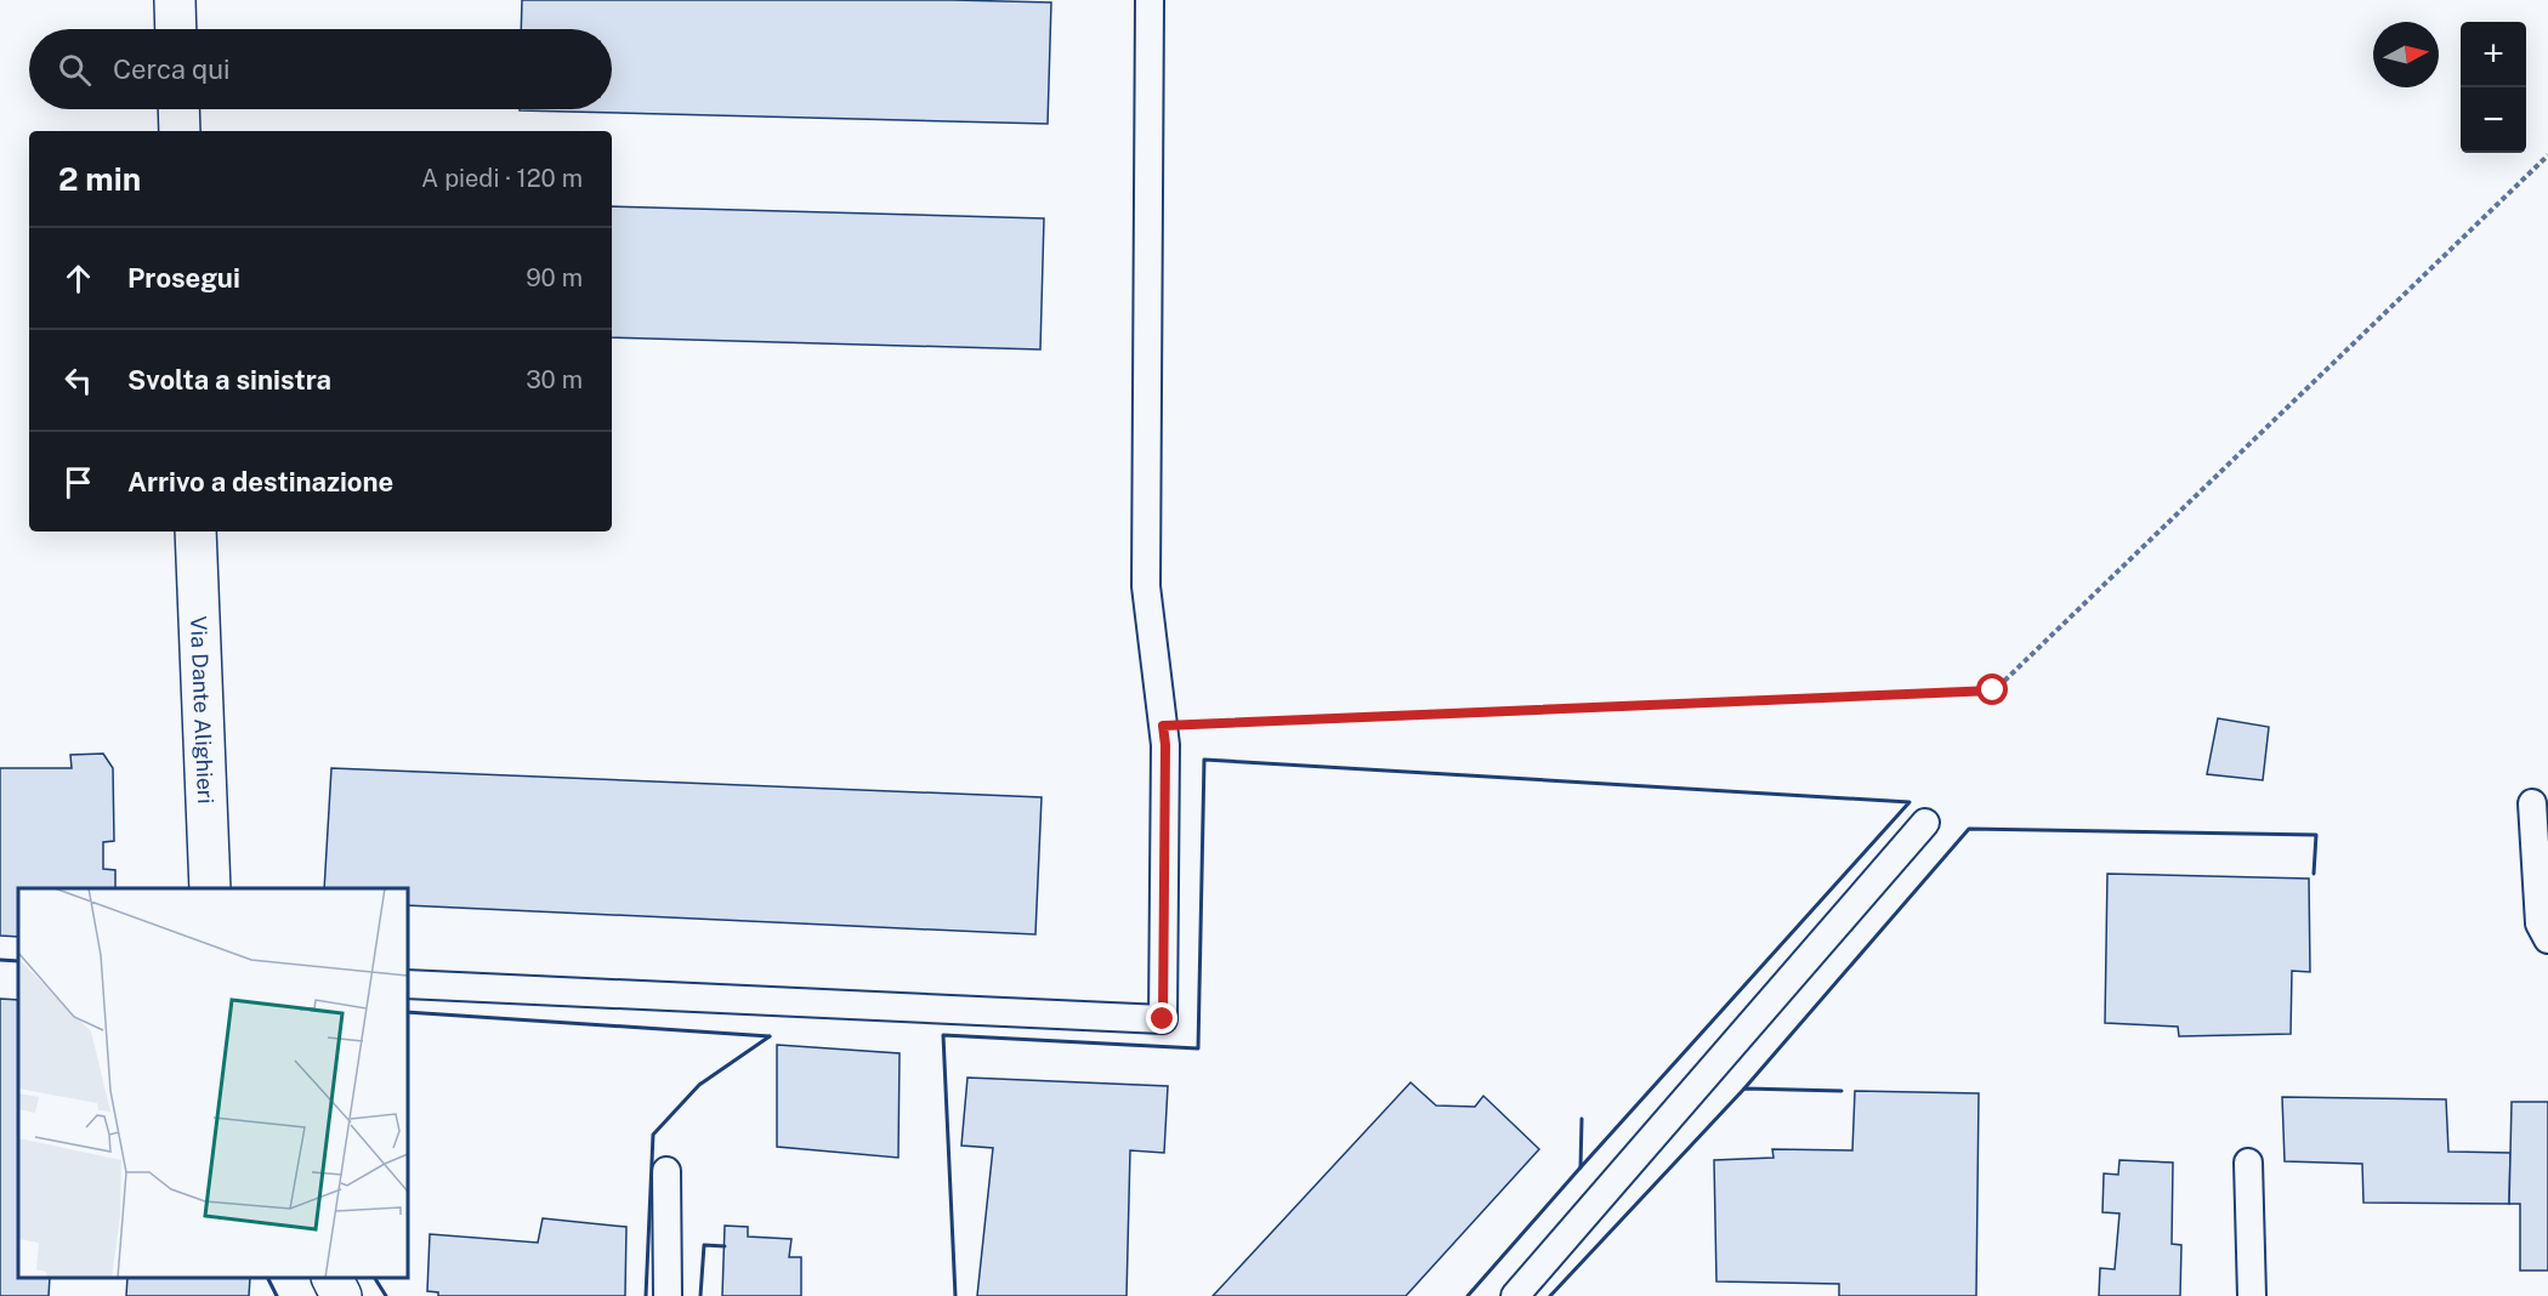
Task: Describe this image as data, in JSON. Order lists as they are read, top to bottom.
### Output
{
  "streets": {
    "street": ["Via Dante Alighieri"]
  },
  "north": "right",
  "page": {
    "map_buttons": ["+", "−"],
    "search": "Cerca qui",
    "heading": ["2 min", "A piedi · 120 m"],
    "list": [
      ["Prosegui", "90 m"],
      ["Svolta a sinistra", "30 m"],
      "Arrivo a destinazione"
    ]
  }
}
